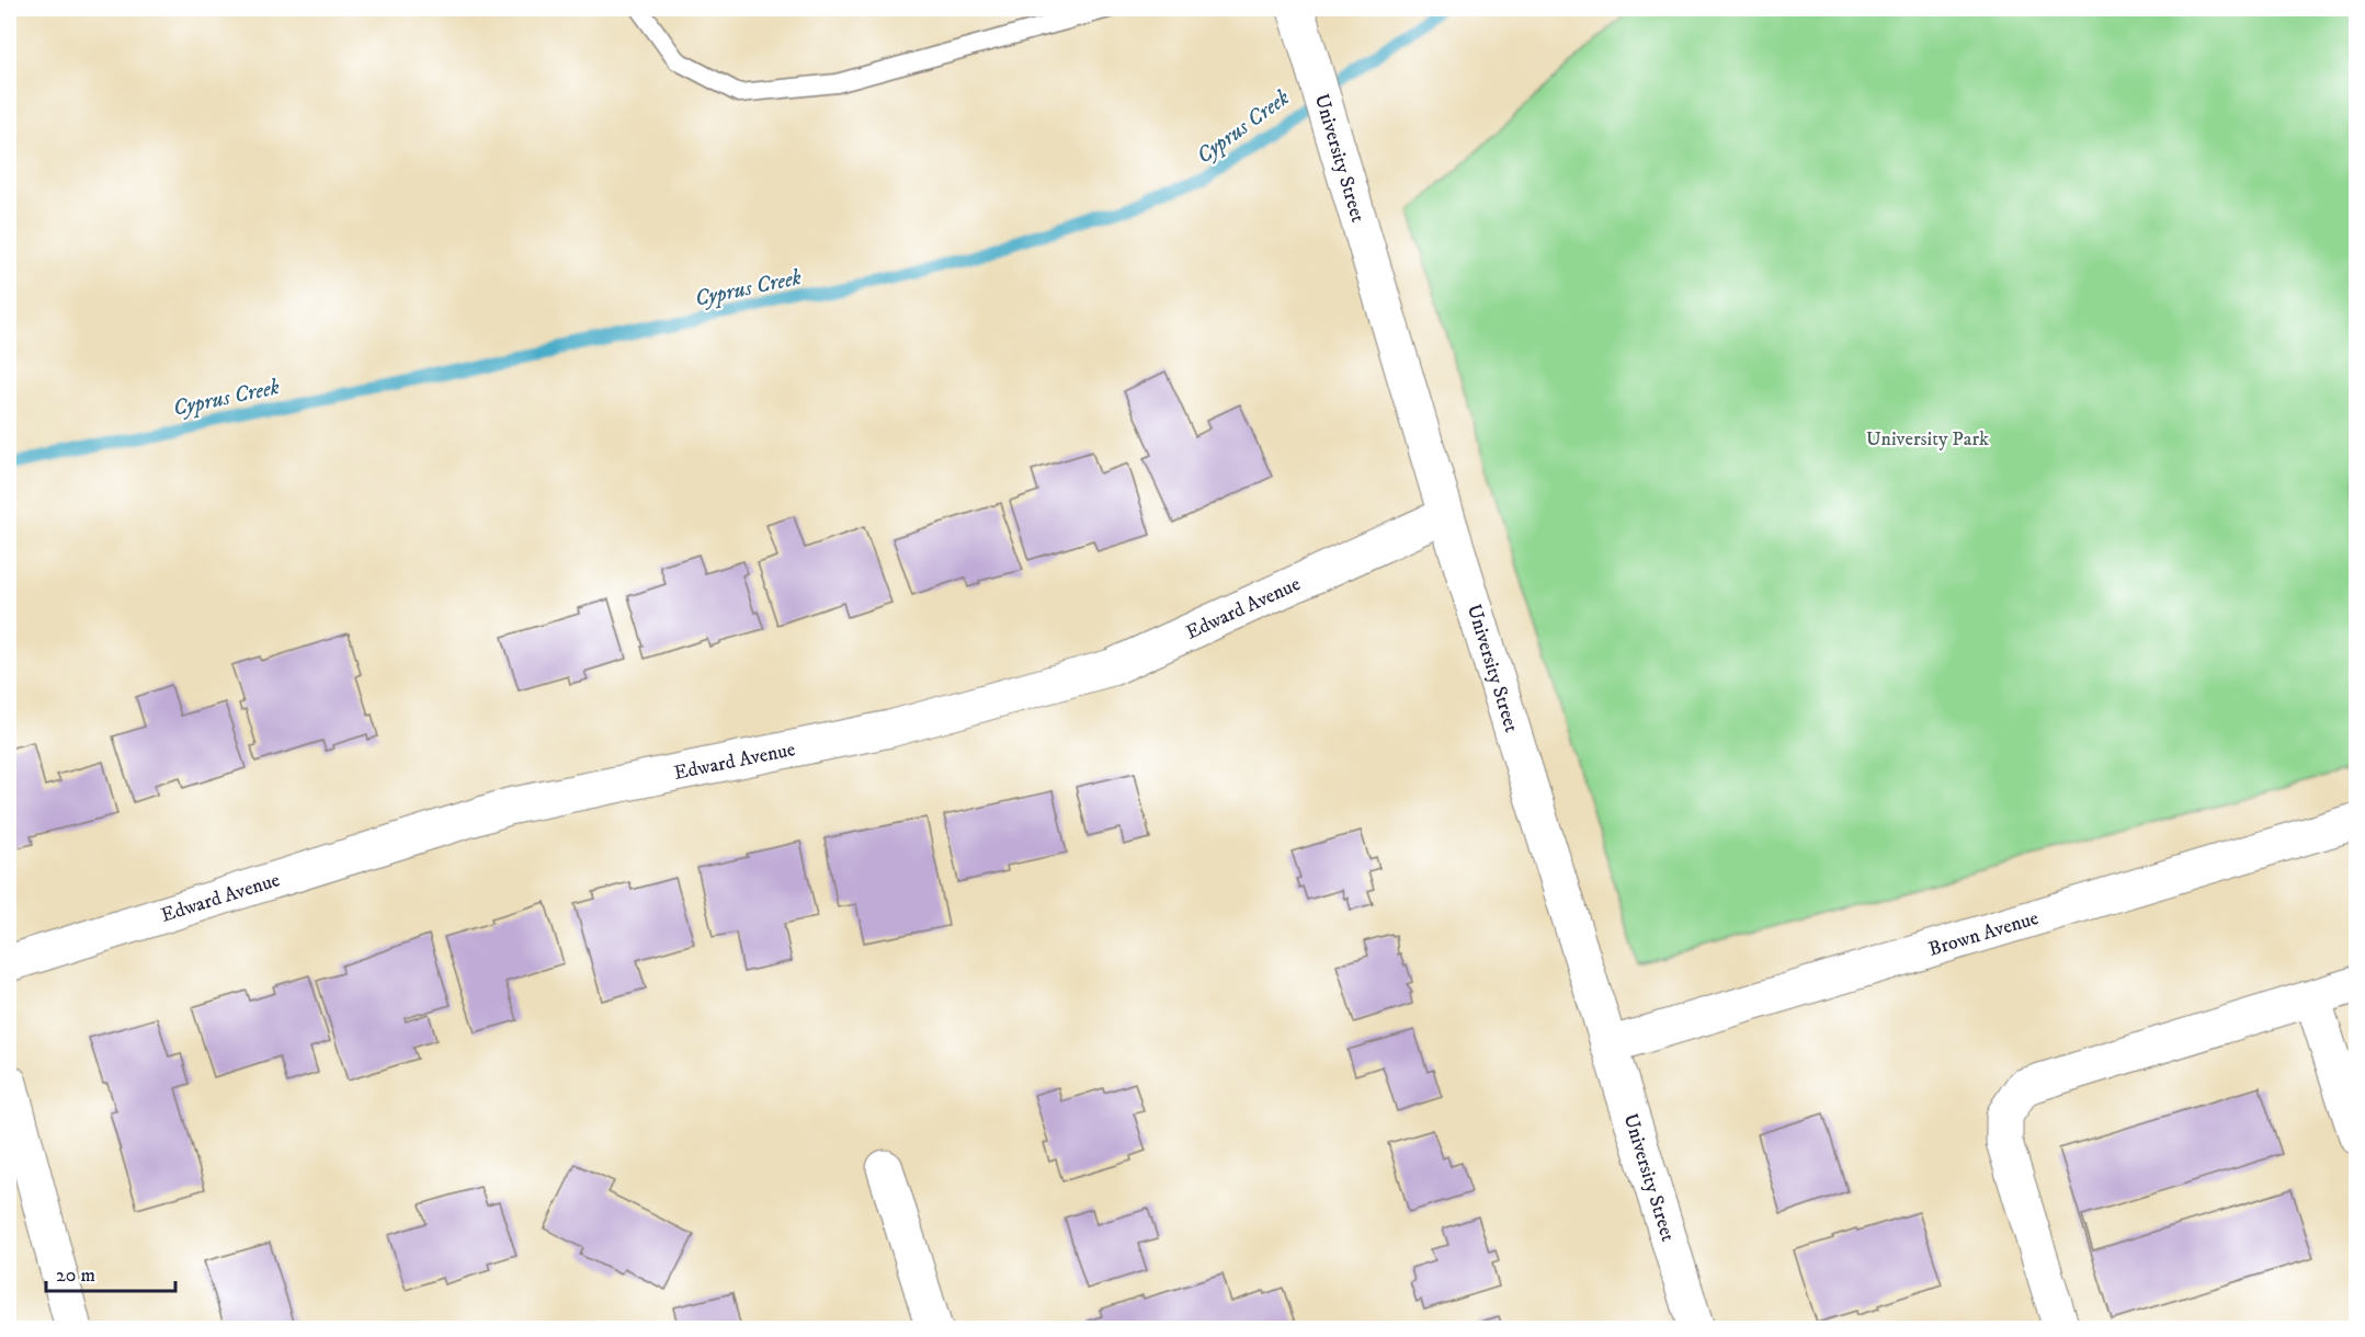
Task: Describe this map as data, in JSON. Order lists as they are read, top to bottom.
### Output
{
  "streets": {
    "street": ["University Street", "Edward Avenue", "Brown Avenue"]
  },
  "crossings": [
    ["University Street", "Edward Avenue"],
    ["University Street", "Brown Avenue"]
  ],
  "water": ["Cyprus Creek"],
  "parks": ["University Park"],
  "scale_bar": "20 m"
}
